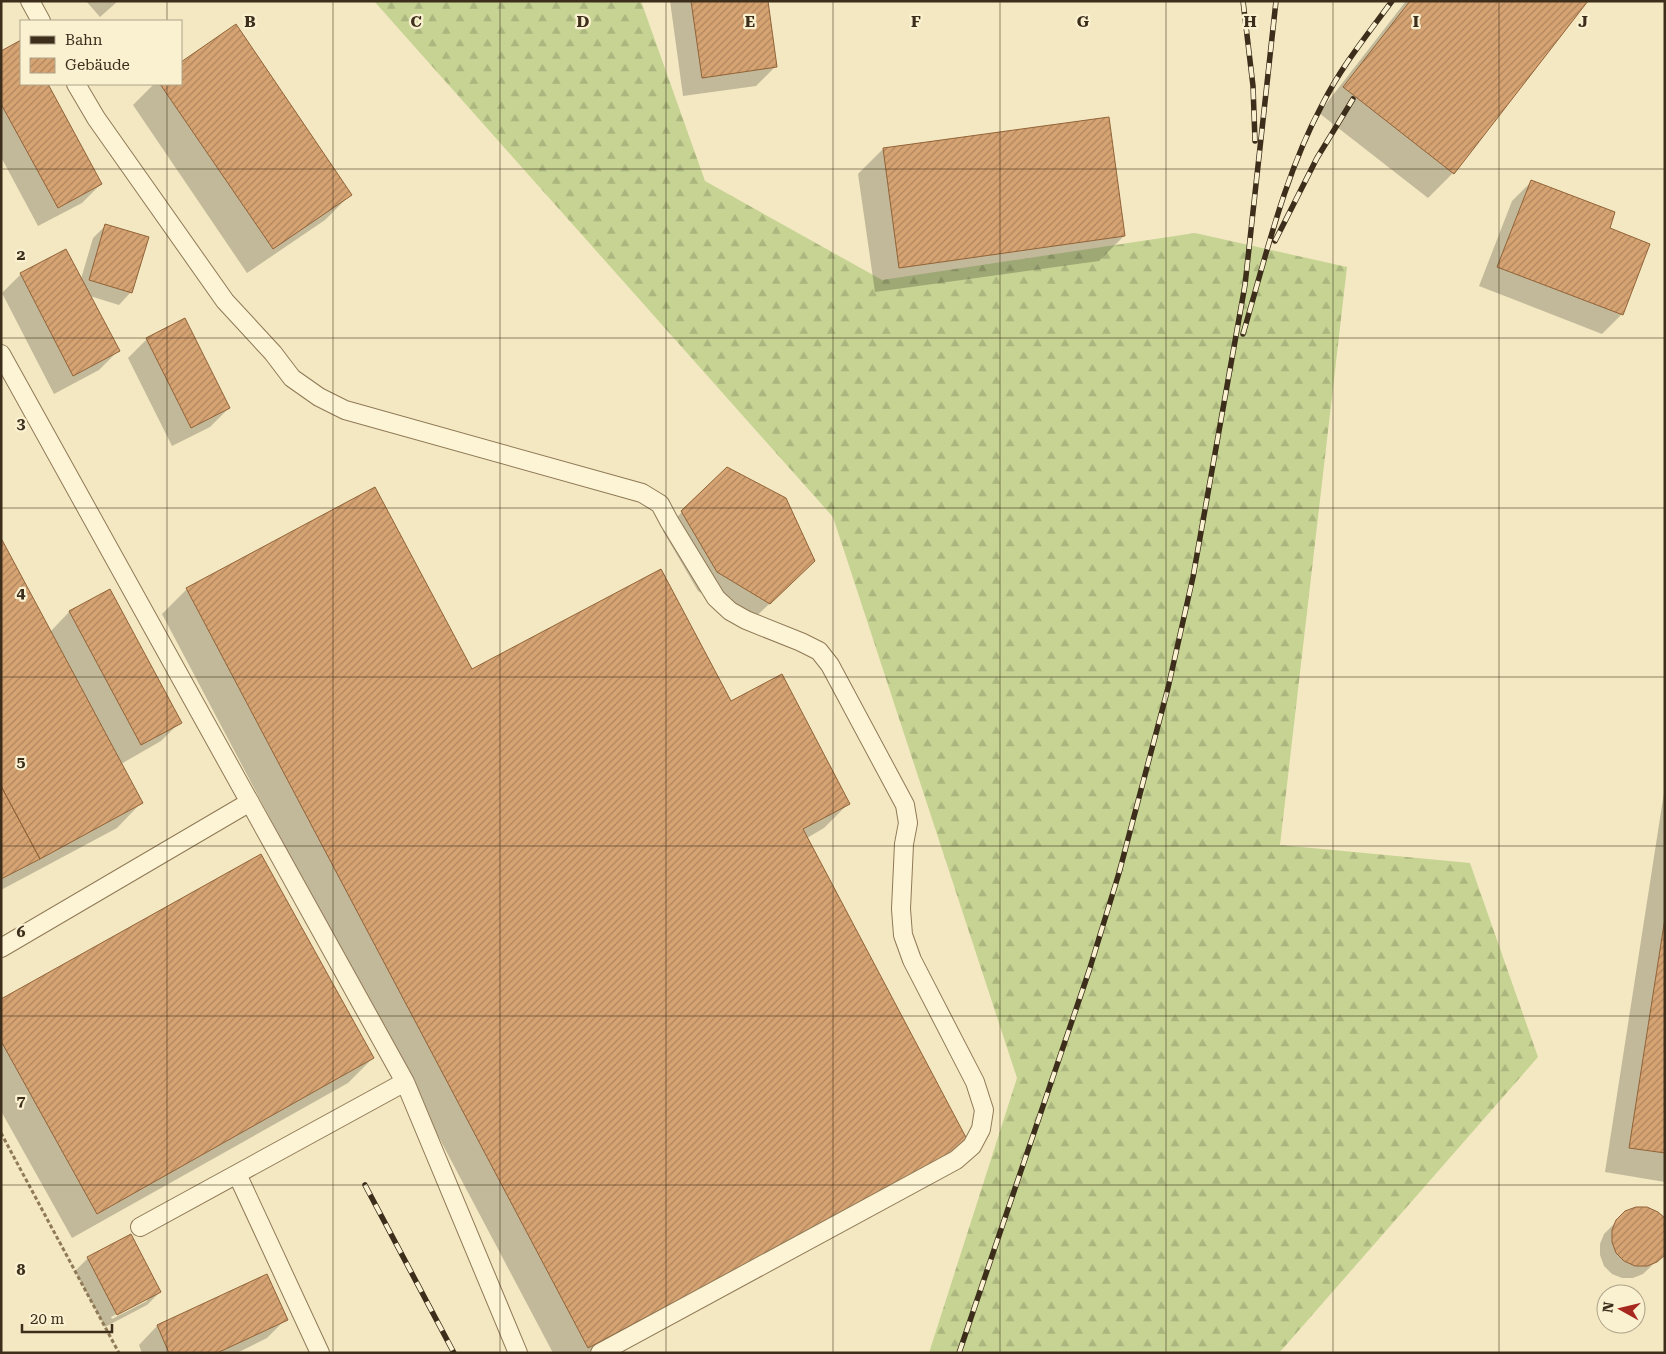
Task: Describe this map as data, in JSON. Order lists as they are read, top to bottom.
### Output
{
  "legend": ["Bahn", "Gebäude"],
  "scale_bar": "20 m",
  "north": "left",
  "grid": {
    "columns": [
      "B",
      "C",
      "D",
      "E",
      "F",
      "G",
      "H",
      "I",
      "J"
    ],
    "rows": [
      "2",
      "3",
      "4",
      "5",
      "6",
      "7",
      "8"
    ]
  }
}
